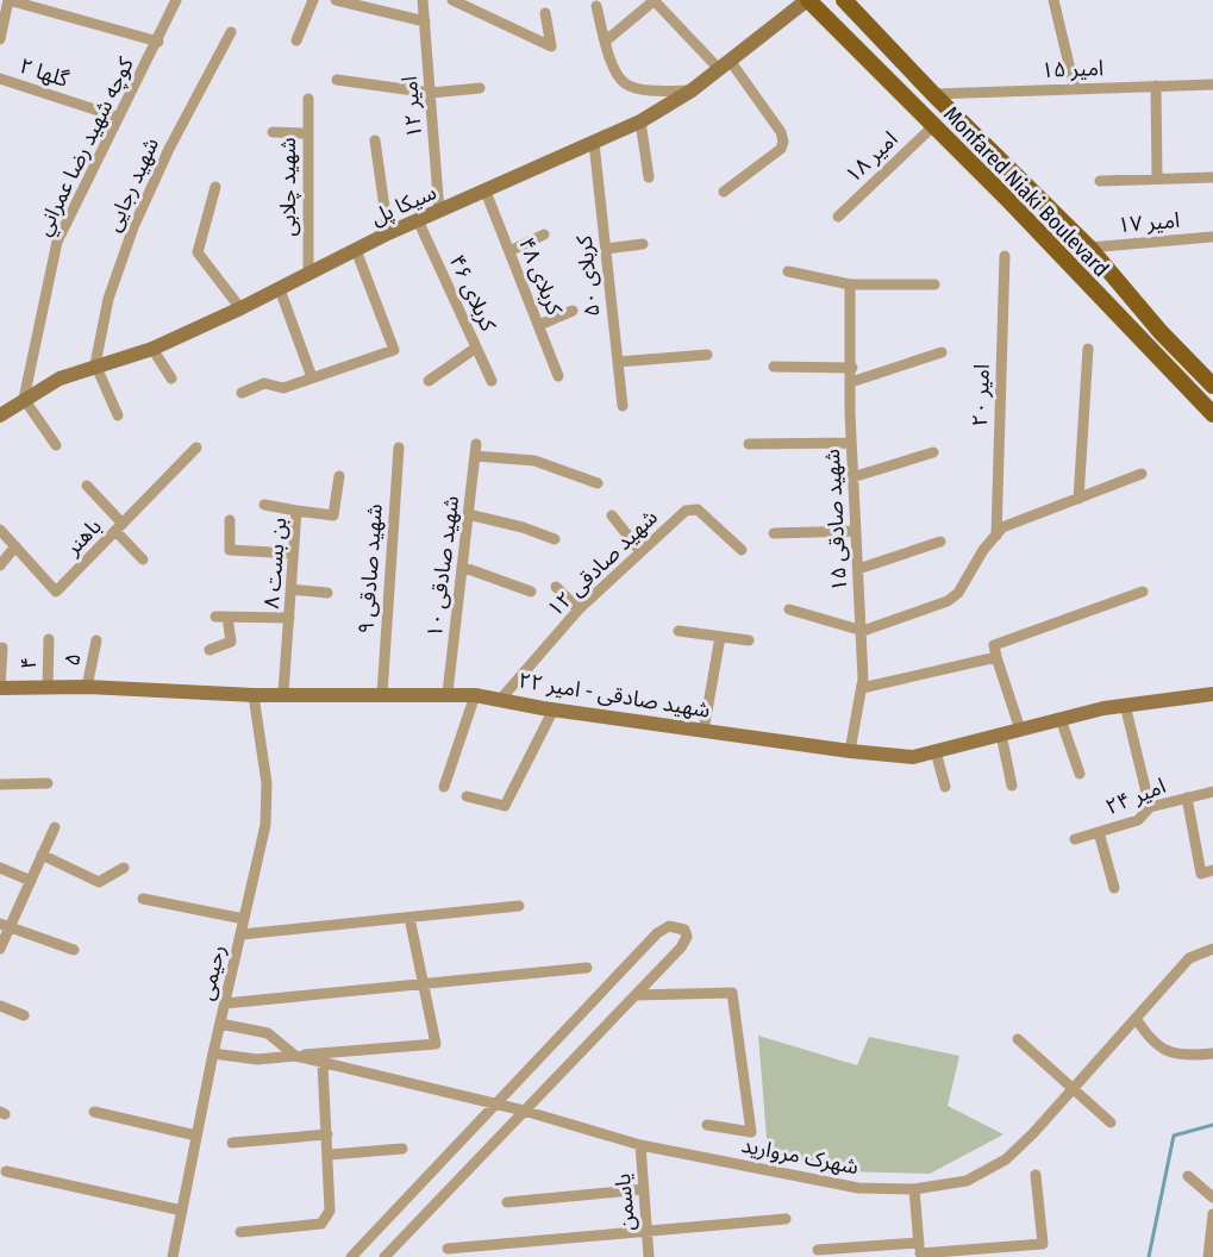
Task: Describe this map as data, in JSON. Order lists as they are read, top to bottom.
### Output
{
  "streets": {
    "main road": ["Monfared Niaki Boulevard"],
    "street": [
      "امیر ۱۵",
      "گلها ۲",
      "امير ۱۲",
      "كوچه شهيد رضا عمراني",
      "امیر ۱۸",
      "شهید رجایی",
      "شهید چلابی",
      "سیکا پل",
      "امیر ۱۷",
      "کربلای ۴۸",
      "کربلای ۵۰",
      "کربلای ۴۶",
      "امیر ۲۰",
      "شهید صادقی ۱۵",
      "باهنر",
      "بن بست ۸",
      "شهید صادقی ۱۲",
      "شهید صادقی ۱۰",
      "شهید صادقی ۹",
      "۵",
      "۴",
      "شهید صادقی - امیر ۲۲",
      "امیر ۲۴",
      "رحیمی",
      "شهرک مروارید",
      "یاسمن"
    ]
  },
  "crossings": [
    ["امیر ۱۵", "Monfared Niaki Boulevard"],
    ["گلها ۲", "كوچه شهيد رضا عمراني"],
    ["امير ۱۲", "سیکا پل"],
    ["كوچه شهيد رضا عمراني", "سیکا پل"],
    ["امیر ۱۸", "Monfared Niaki Boulevard"],
    ["شهید رجایی", "سیکا پل"],
    ["شهید چلابی", "سیکا پل"],
    ["Monfared Niaki Boulevard", "سیکا پل"],
    ["Monfared Niaki Boulevard", "امیر ۱۷"],
    ["سیکا پل", "کربلای ۴۸"],
    ["سیکا پل", "کربلای ۵۰"],
    ["سیکا پل", "کربلای ۴۶"],
    ["شهید صادقی ۱۵", "شهید صادقی - امیر ۲۲"],
    ["بن بست ۸", "شهید صادقی - امیر ۲۲"],
    ["شهید صادقی ۱۲", "شهید صادقی - امیر ۲۲"],
    ["شهید صادقی ۱۰", "شهید صادقی - امیر ۲۲"],
    ["شهید صادقی ۹", "شهید صادقی - امیر ۲۲"],
    ["۵", "شهید صادقی - امیر ۲۲"],
    ["۴", "شهید صادقی - امیر ۲۲"],
    ["شهید صادقی - امیر ۲۲", "رحیمی"],
    ["رحیمی", "شهرک مروارید"],
    ["شهرک مروارید", "یاسمن"]
  ]
}
